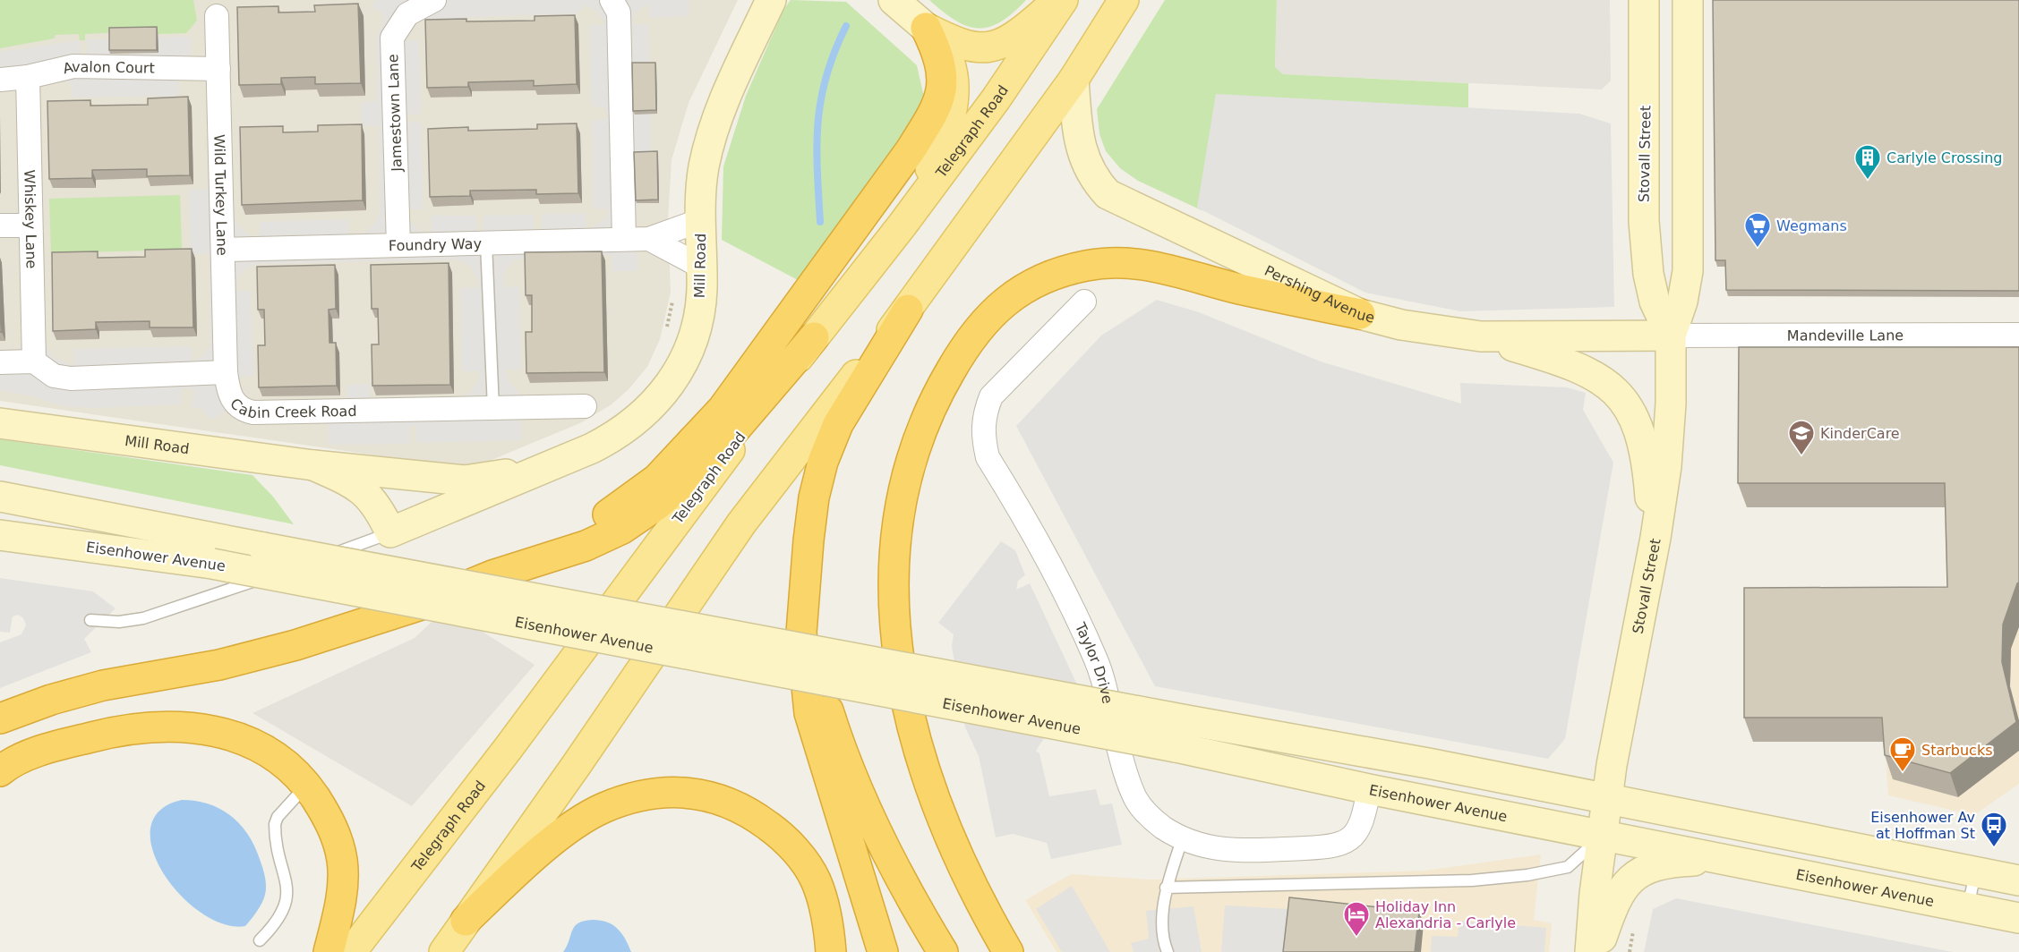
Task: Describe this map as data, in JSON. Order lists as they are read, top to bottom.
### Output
{
  "streets": {
    "main road": [
      "Telegraph Road",
      "Stovall Street",
      "Mill Road",
      "Pershing Avenue",
      "Eisenhower Avenue"
    ],
    "street": [
      "Avalon Court",
      "Jamestown Lane",
      "Wild Turkey Lane",
      "Whiskey Lane",
      "Foundry Way",
      "Mandeville Lane",
      "Cabin Creek Road",
      "Taylor Drive"
    ]
  },
  "crossings": [
    ["Avalon Court", "Wild Turkey Lane"],
    ["Avalon Court", "Whiskey Lane"],
    ["Jamestown Lane", "Foundry Way"],
    ["Stovall Street", "Pershing Avenue"],
    ["Stovall Street", "Mandeville Lane"],
    ["Stovall Street", "Eisenhower Avenue"],
    ["Wild Turkey Lane", "Foundry Way"],
    ["Wild Turkey Lane", "Cabin Creek Road"],
    ["Whiskey Lane", "Cabin Creek Road"],
    ["Foundry Way", "Mill Road"],
    ["Pershing Avenue", "Mandeville Lane"],
    ["Eisenhower Avenue", "Taylor Drive"]
  ],
  "places": {
    "building": ["Carlyle Crossing"],
    "supermarket": ["Wegmans"],
    "school or university": ["KinderCare"],
    "cafe": ["Starbucks"],
    "bus stop": ["Eisenhower Av at Hoffman St"],
    "hotel": ["Holiday Inn Alexandria - Carlyle"]
  }
}
